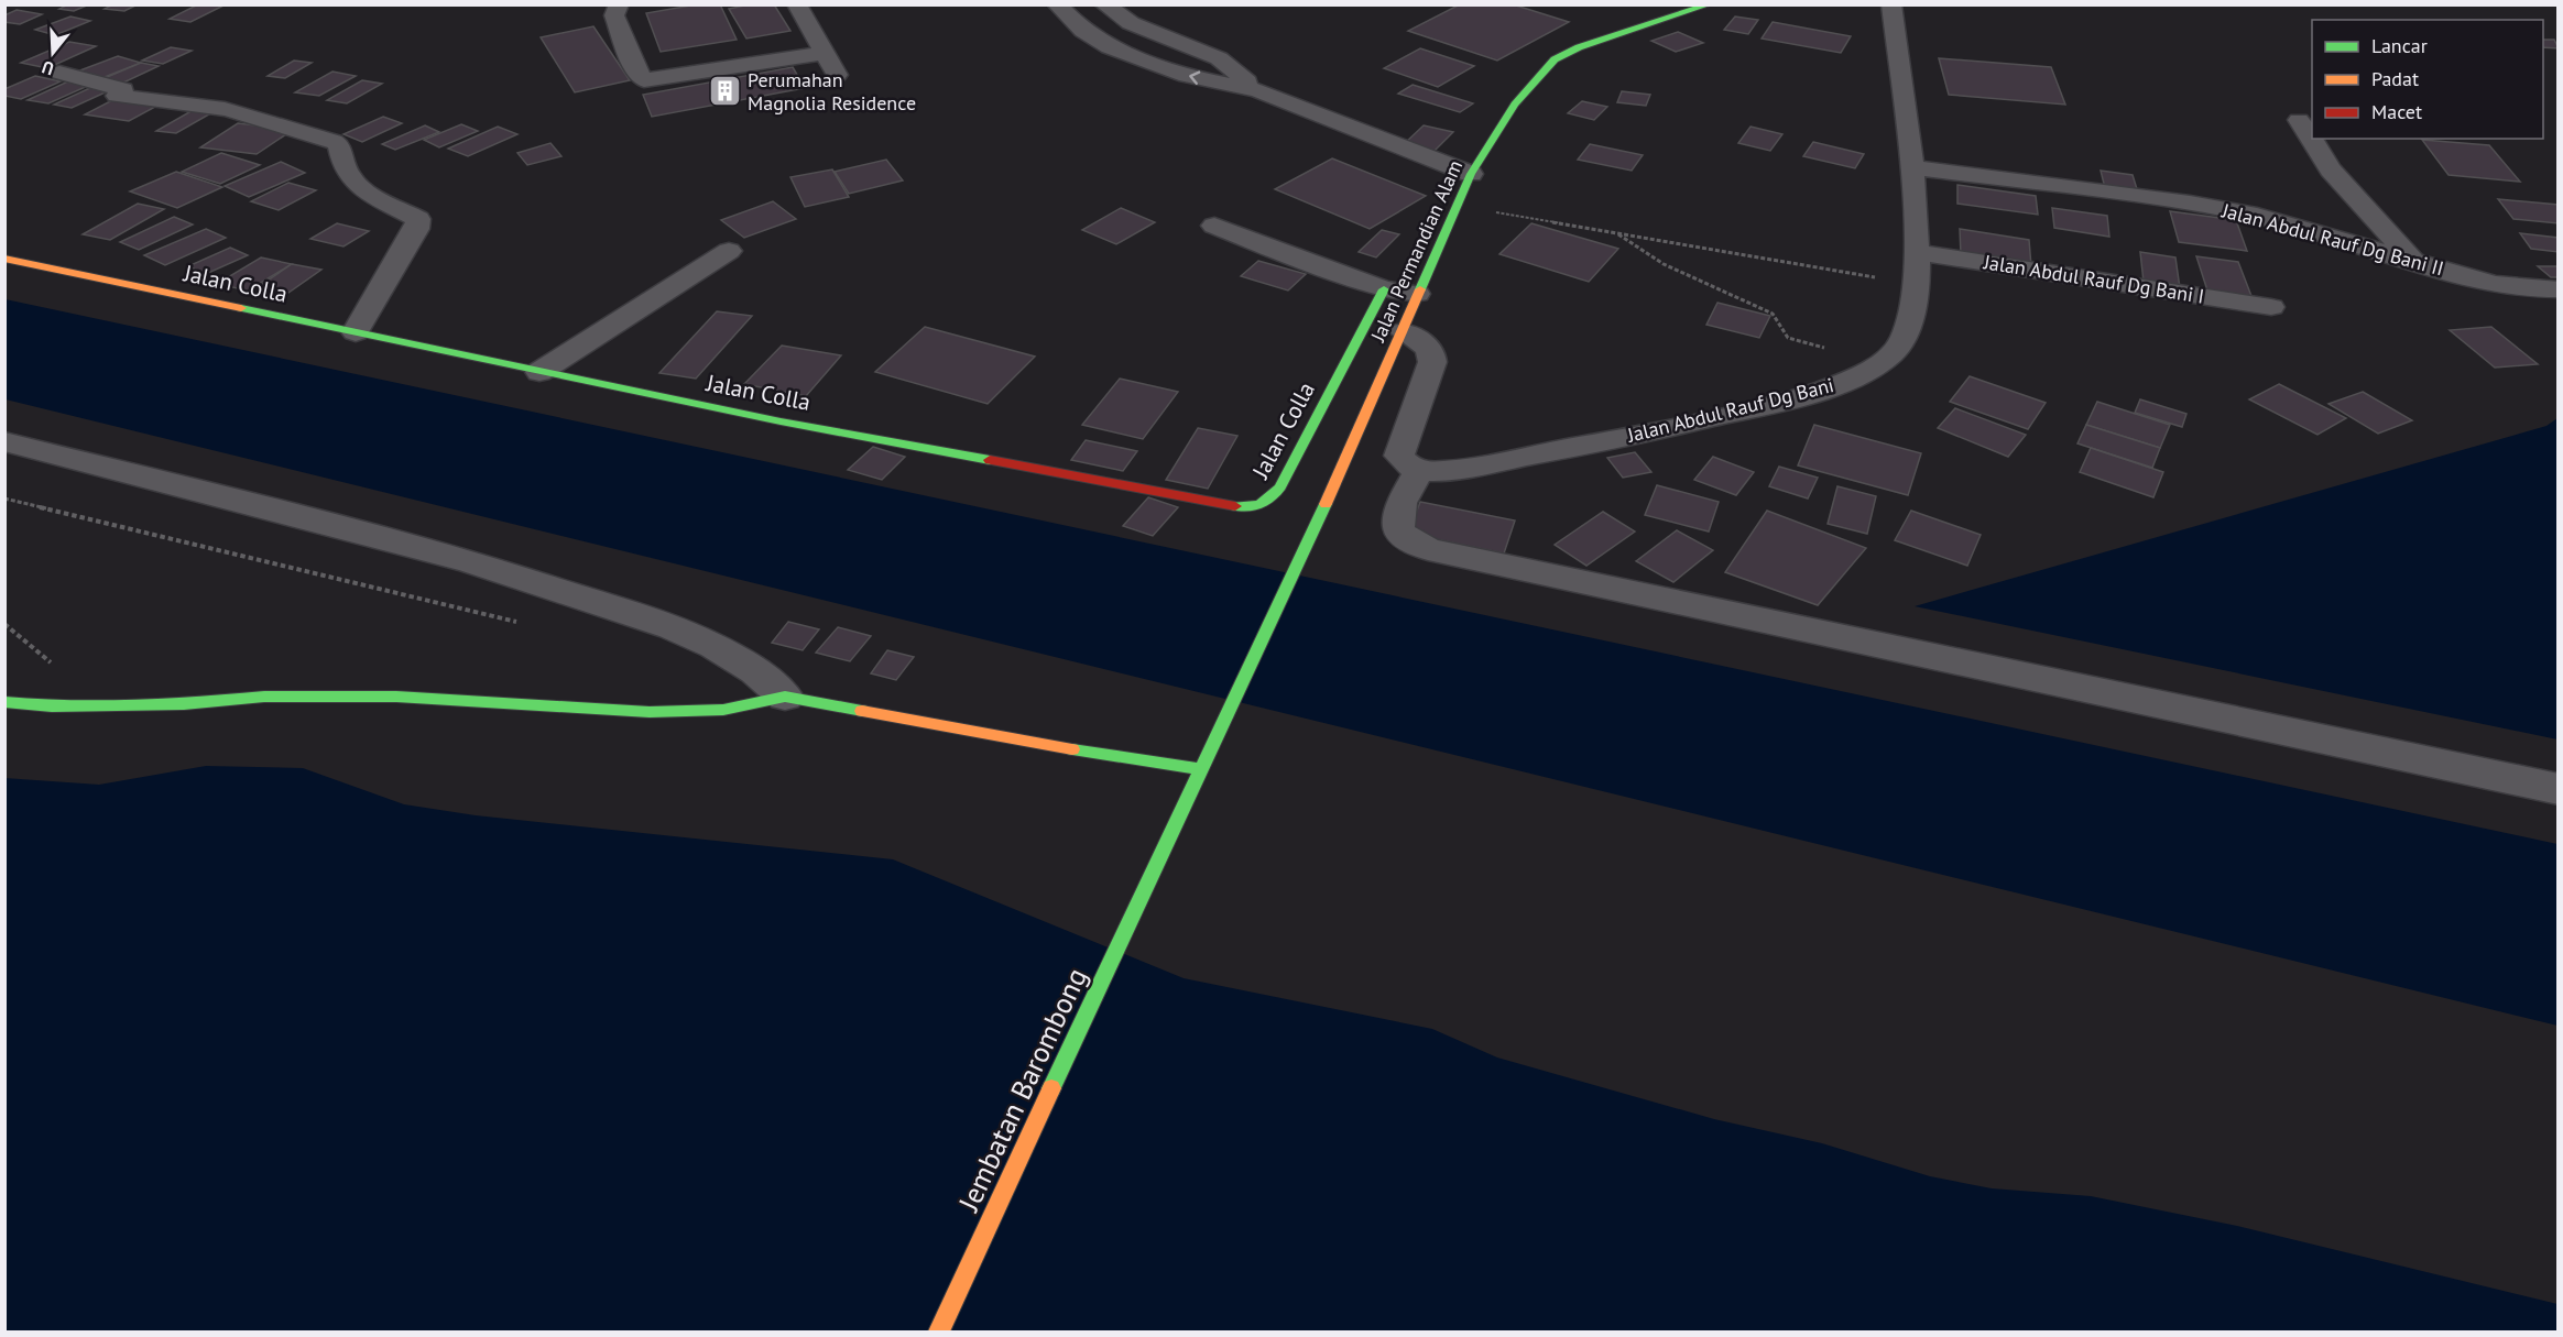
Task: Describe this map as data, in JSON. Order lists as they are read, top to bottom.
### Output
{
  "streets": {
    "street": [
      "Jalan Abdul Rauf Dg Bani II",
      "Jalan Permandian Alam",
      "Jalan Abdul Rauf Dg Bani I",
      "Jalan Colla",
      "Jalan Abdul Rauf Dg Bani",
      "Jembatan Barombong"
    ]
  },
  "crossings": [
    ["Jalan Abdul Rauf Dg Bani II", "Jalan Abdul Rauf Dg Bani"],
    ["Jalan Permandian Alam", "Jembatan Barombong"],
    ["Jalan Abdul Rauf Dg Bani I", "Jalan Abdul Rauf Dg Bani"]
  ],
  "places": {
    "building": ["Perumahan Magnolia Residence"]
  },
  "legend": ["Lancar", "Padat", "Macet"],
  "north": "bottom"
}
